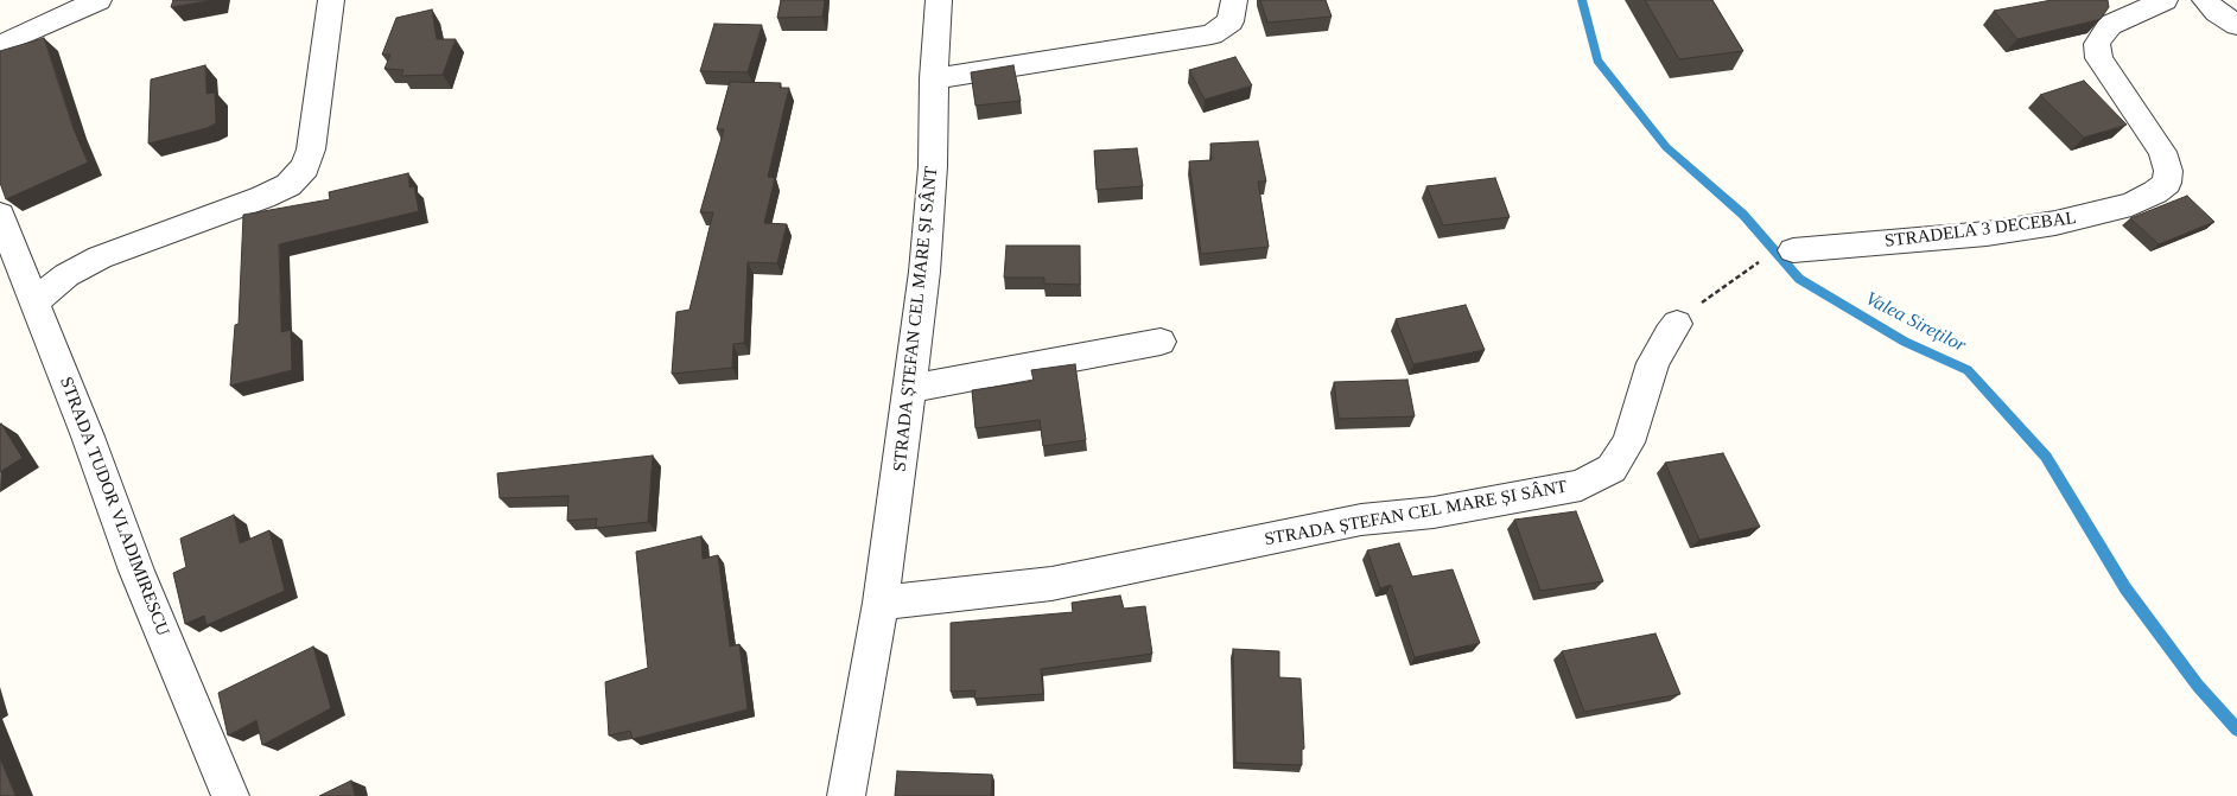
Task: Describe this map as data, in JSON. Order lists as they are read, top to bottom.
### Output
{
  "streets": {
    "street": ["STRADELA 3 DECEBAL", "STRADA ȘTEFAN CEL MARE ȘI SÂNT", "STRADA TUDOR VLADIMIRESCU"]
  },
  "water": ["Valea Sireților"]
}
